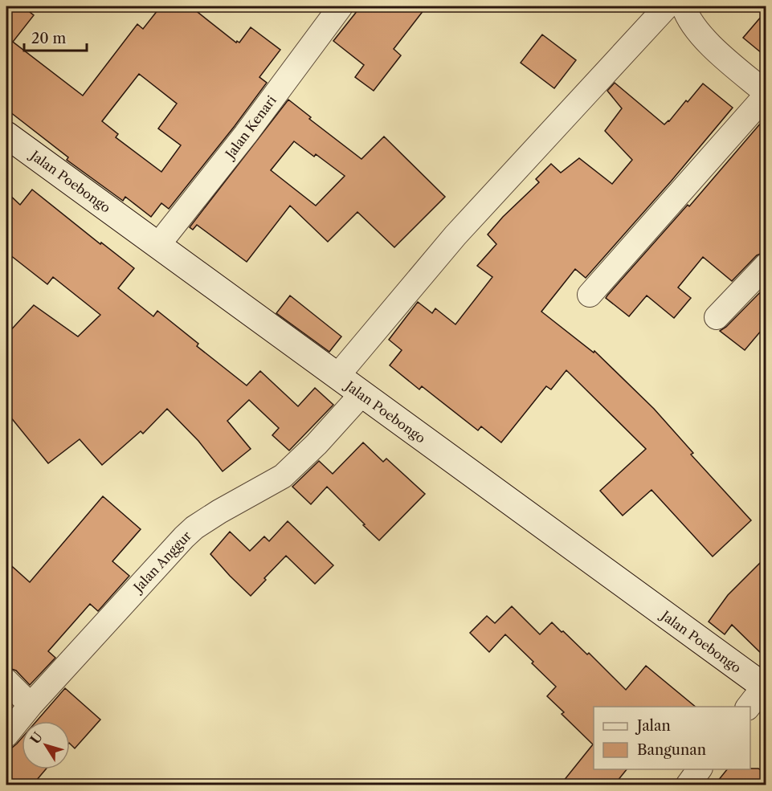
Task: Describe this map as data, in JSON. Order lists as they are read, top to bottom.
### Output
{
  "streets": {
    "main road": ["Jalan Poebongo"],
    "street": ["Jalan Kenari", "Jalan Anggur"]
  },
  "crossings": [
    ["Jalan Kenari", "Jalan Poebongo"],
    ["Jalan Poebongo", "Jalan Anggur"]
  ],
  "legend": ["Jalan", "Bangunan"],
  "scale_bar": "20 m",
  "north": "top left"
}
